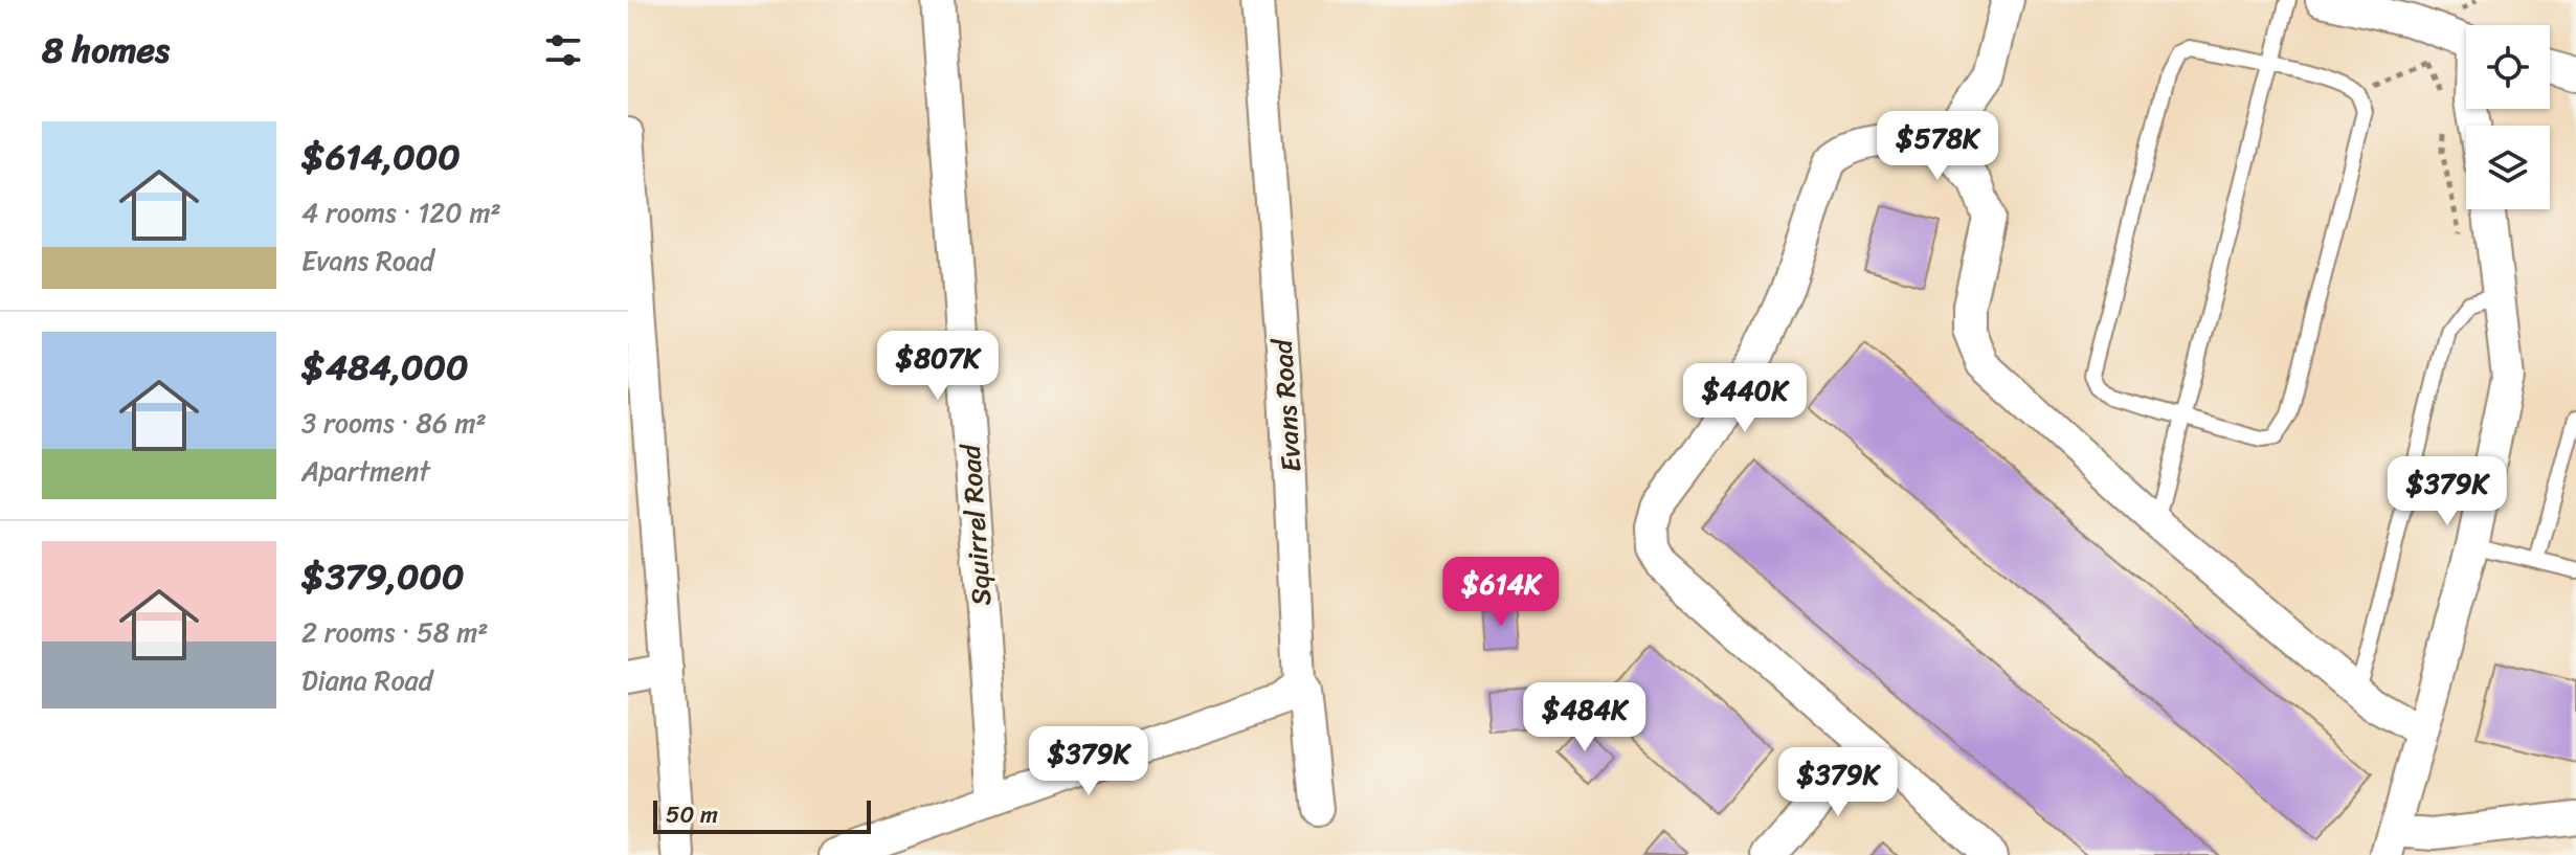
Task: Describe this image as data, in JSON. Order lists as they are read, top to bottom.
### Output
{
  "streets": {
    "street": ["Evans Road", "Squirrel Road"]
  },
  "scale_bar": "50 m",
  "page": {
    "heading": "8 homes",
    "list": [
      {
        "name": "$614,000",
        "note": "4 rooms · 120 m² · Evans Road"
      },
      {
        "name": "$484,000",
        "note": "3 rooms · 86 m² · Apartment"
      },
      {
        "name": "$379,000",
        "note": "2 rooms · 58 m² · Diana Road"
      }
    ],
    "price": [
      "$578K",
      "$807K",
      "$440K",
      "$379K",
      "$614K",
      "$484K",
      "$379K",
      "$379K"
    ],
    "scale": "50 m"
  }
}
